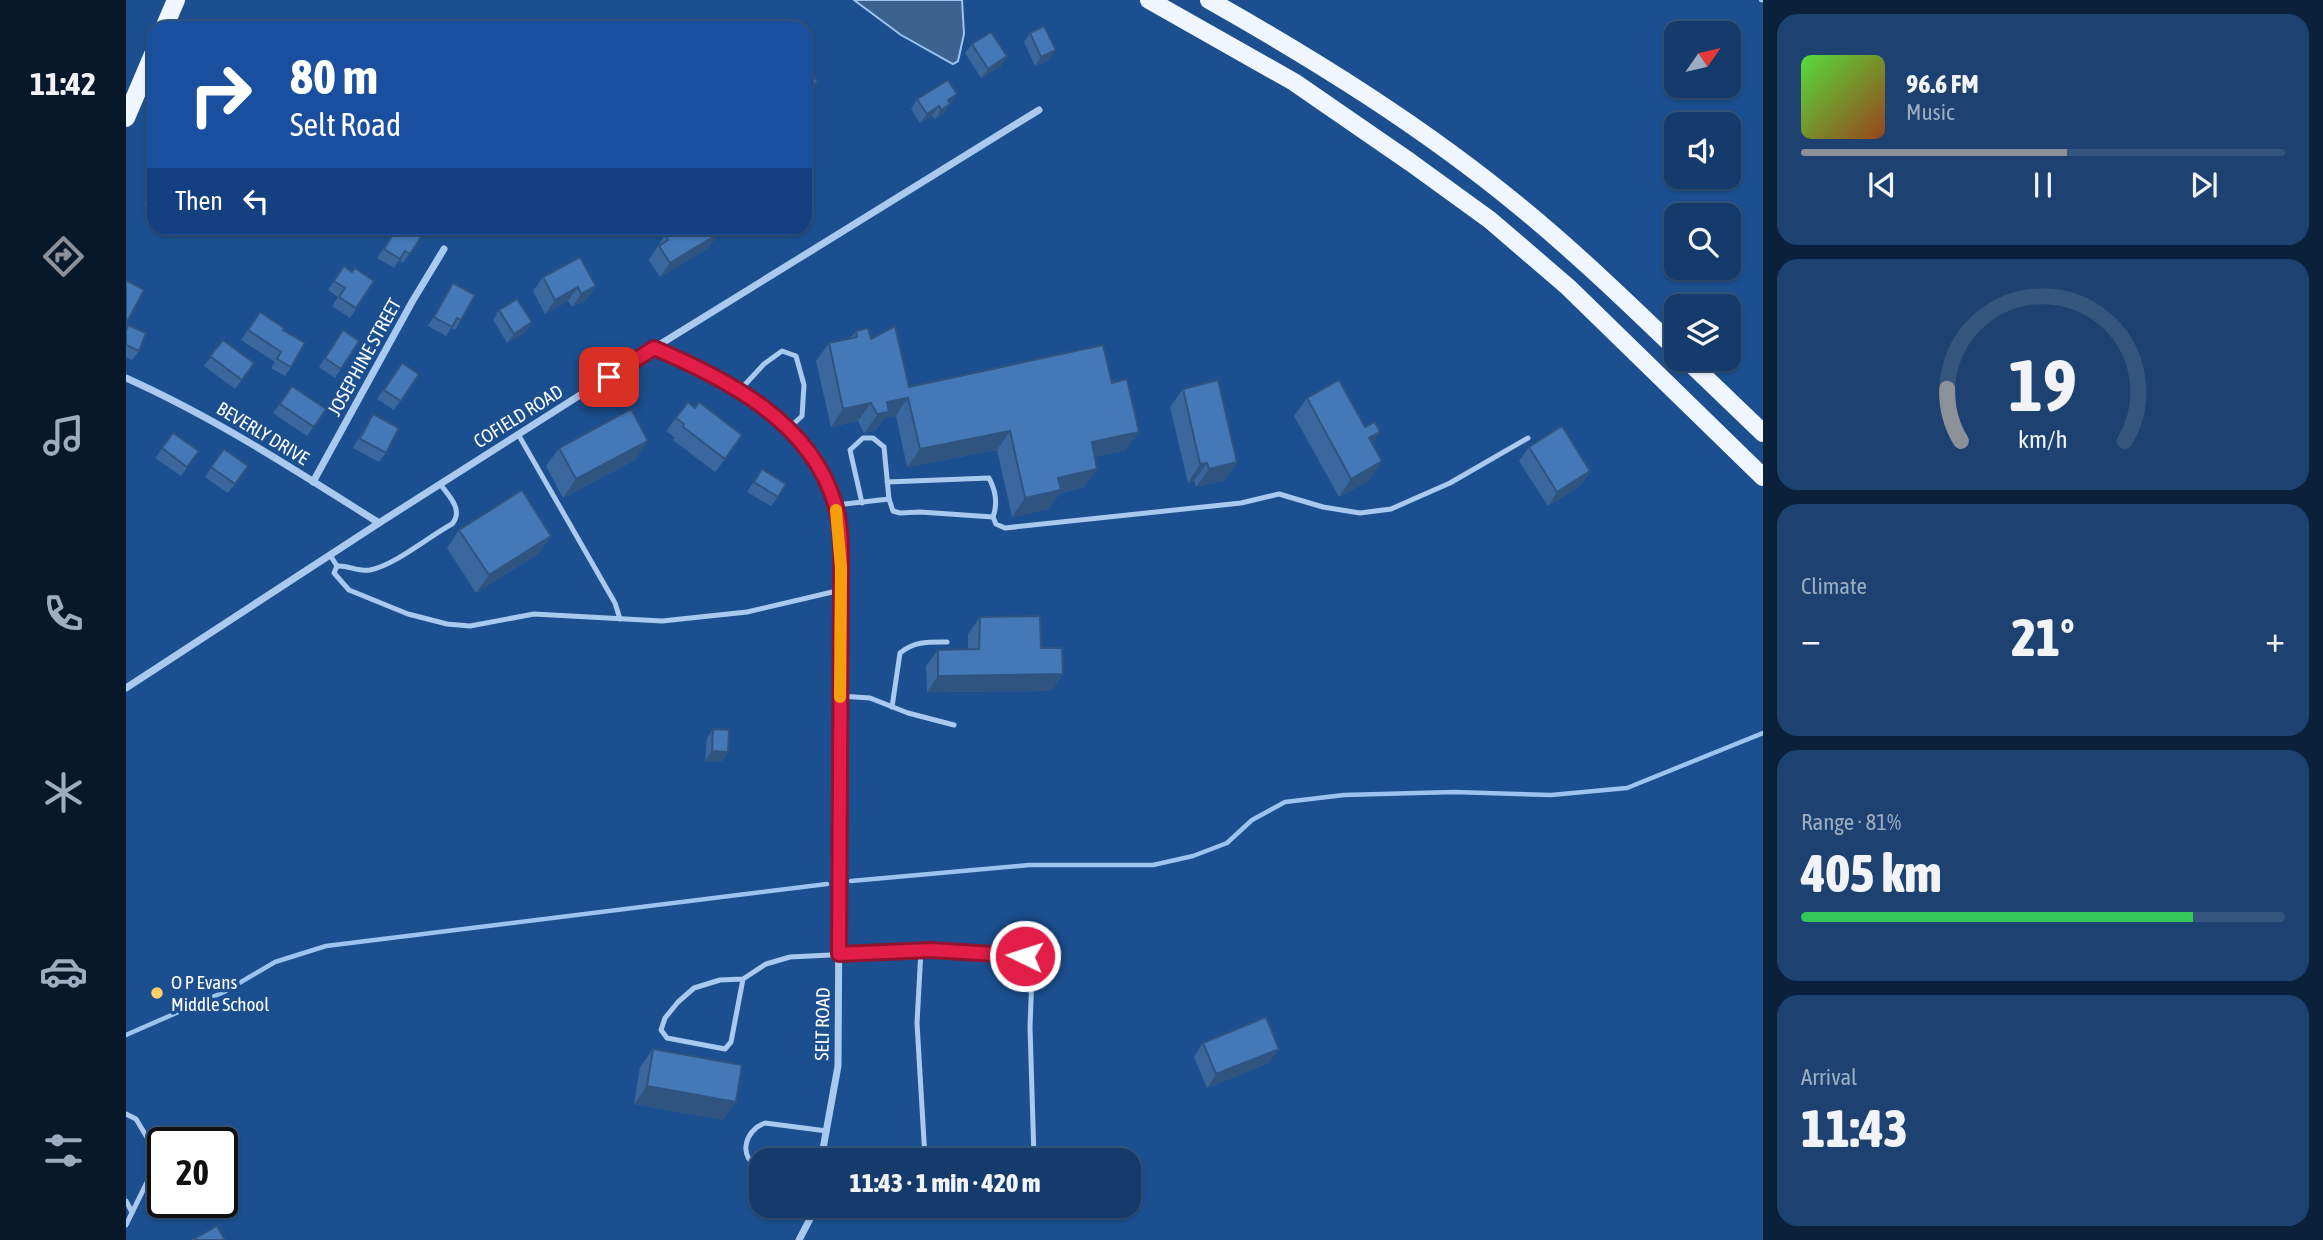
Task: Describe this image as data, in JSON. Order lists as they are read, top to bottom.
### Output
{
  "streets": {
    "street": [
      "JOSEPHINE STREET",
      "COFIELD ROAD",
      "BEVERLY DRIVE",
      "SELT ROAD"
    ]
  },
  "crossings": [
    ["JOSEPHINE STREET", "BEVERLY DRIVE"],
    ["COFIELD ROAD", "BEVERLY DRIVE"],
    ["COFIELD ROAD", "SELT ROAD"]
  ],
  "places": ["O P Evans Middle School"],
  "north": "top right",
  "page": {
    "tabs": "11:42",
    "turn": ["80 m", "Selt Road"],
    "song": ["96.6 FM", "Music"],
    "then": "Then",
    "tile": [
      "Climate",
      ["Range · 81%", "405 km"],
      ["Arrival", "11:43"]
    ],
    "heat": ["−", "21°", "+"],
    "limit": "20",
    "trip": "11:43 · 1 min · 420 m",
    "gauge": ["19", "km/h"]
  }
}
